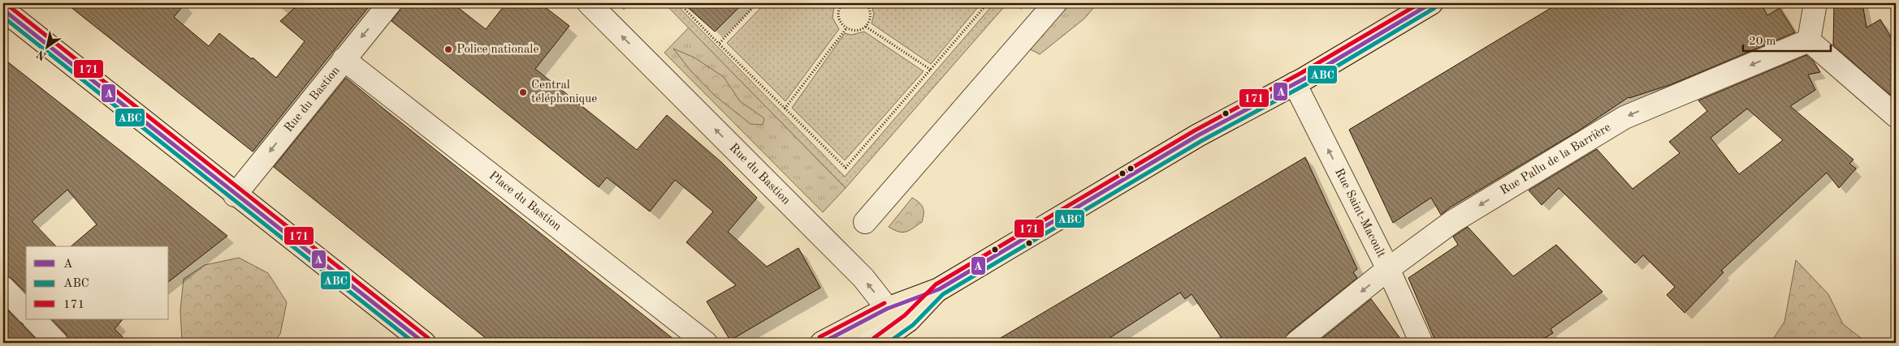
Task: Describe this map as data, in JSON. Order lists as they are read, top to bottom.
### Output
{
  "streets": {
    "street": [
      "Rue du Bastion",
      "Rue Pallu de la Barrière",
      "Place du Bastion",
      "Rue Saint-Macoult"
    ]
  },
  "crossings": [
    ["Rue du Bastion", "Place du Bastion"],
    ["Rue Pallu de la Barrière", "Rue Saint-Macoult"]
  ],
  "one_way": ["Rue Pallu de la Barrière", "Rue Saint-Macoult"],
  "places": ["Police nationale", "Central téléphonique"],
  "lines": ["transit line A", "transit line 171", "transit line ABC"],
  "legend": ["A", "ABC", "171"],
  "scale_bar": "20 m",
  "north": "bottom left"
}
